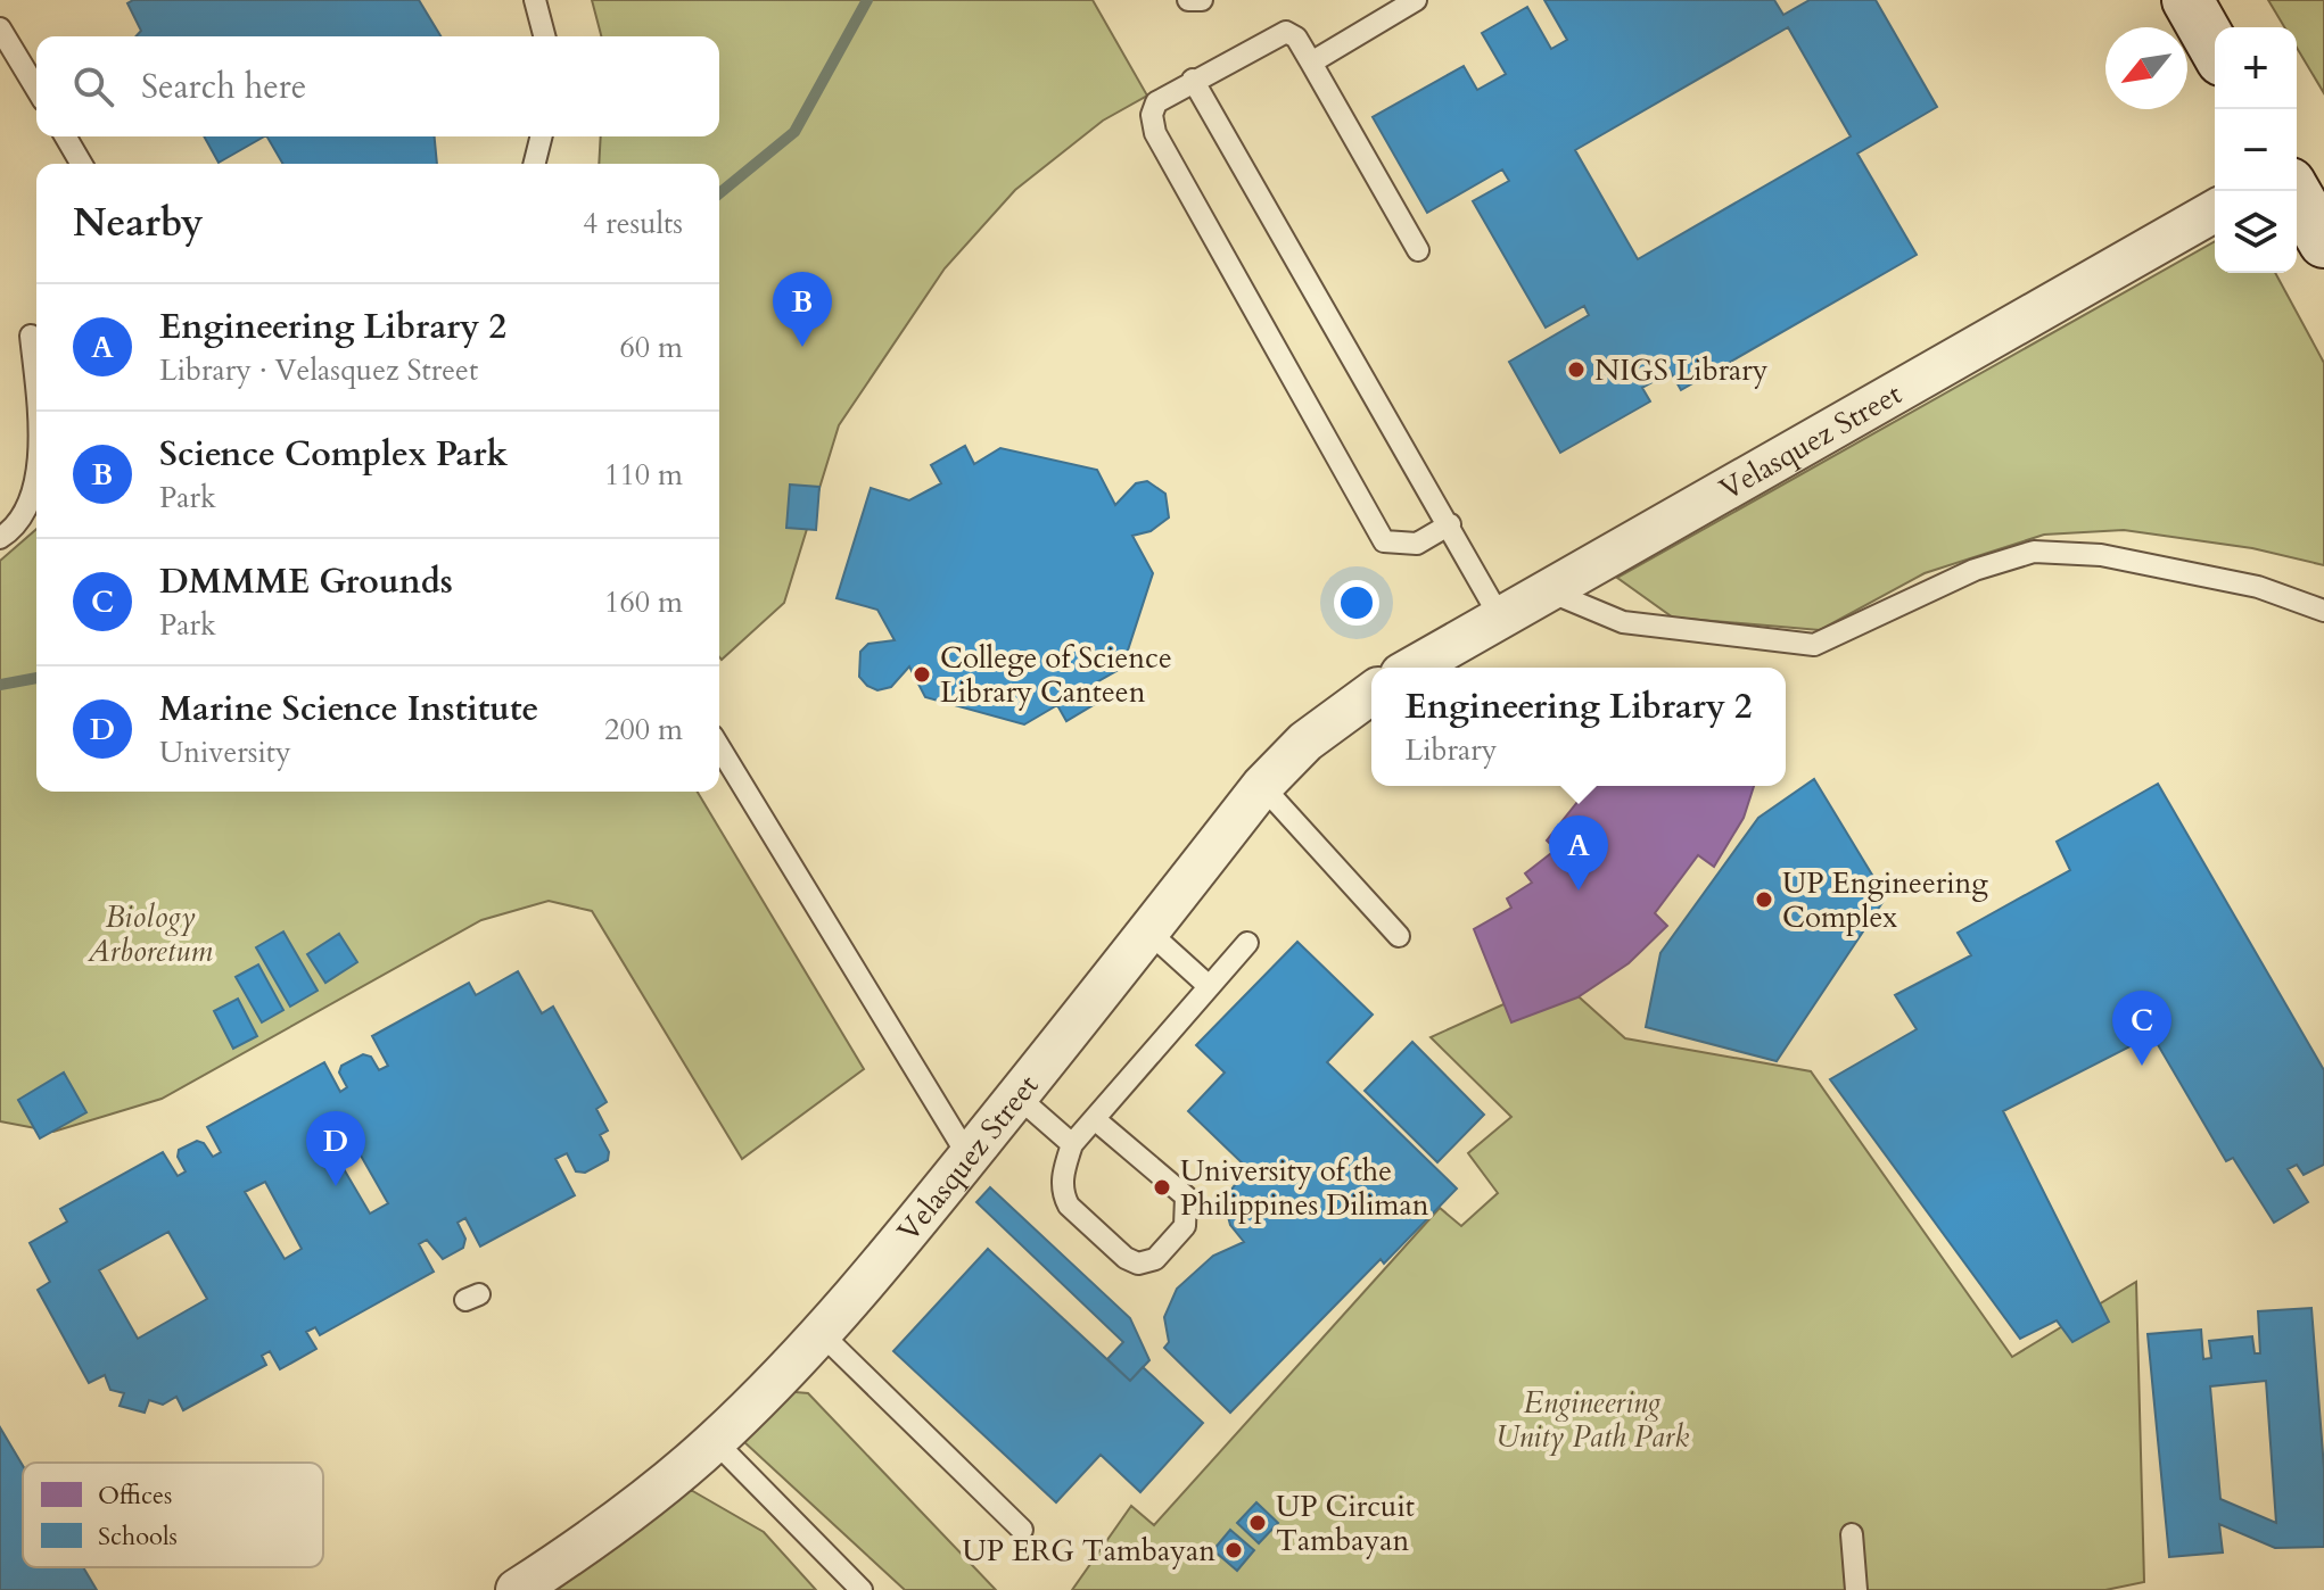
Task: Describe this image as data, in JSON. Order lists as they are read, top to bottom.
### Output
{
  "streets": {
    "street": ["Velasquez Street"]
  },
  "parks": ["Biology Arboretum", "Engineering Unity Path Park"],
  "places": [
    "NIGS Library",
    "College of Science Library Canteen",
    "UP Engineering Complex",
    "University of the Philippines Diliman",
    "UP Circuit Tambayan",
    "UP ERG Tambayan"
  ],
  "legend": ["Offices", "Schools"],
  "north": "bottom left",
  "page": {
    "map_buttons": ["+", "−"],
    "search": "Search here",
    "heading": ["Nearby", "4 results"],
    "pins": [
      "B",
      "A",
      "C",
      "D"
    ],
    "list": [
      {
        "mark": "A",
        "name": "Engineering Library 2",
        "note": "Library · Velasquez Street",
        "value": "60 m"
      },
      {
        "mark": "B",
        "name": "Science Complex Park",
        "note": "Park",
        "value": "110 m"
      },
      {
        "mark": "C",
        "name": "DMMME Grounds",
        "note": "Park",
        "value": "160 m"
      },
      {
        "mark": "D",
        "name": "Marine Science Institute",
        "note": "University",
        "value": "200 m"
      }
    ],
    "popup": ["Engineering Library 2", "Library"]
  }
}
